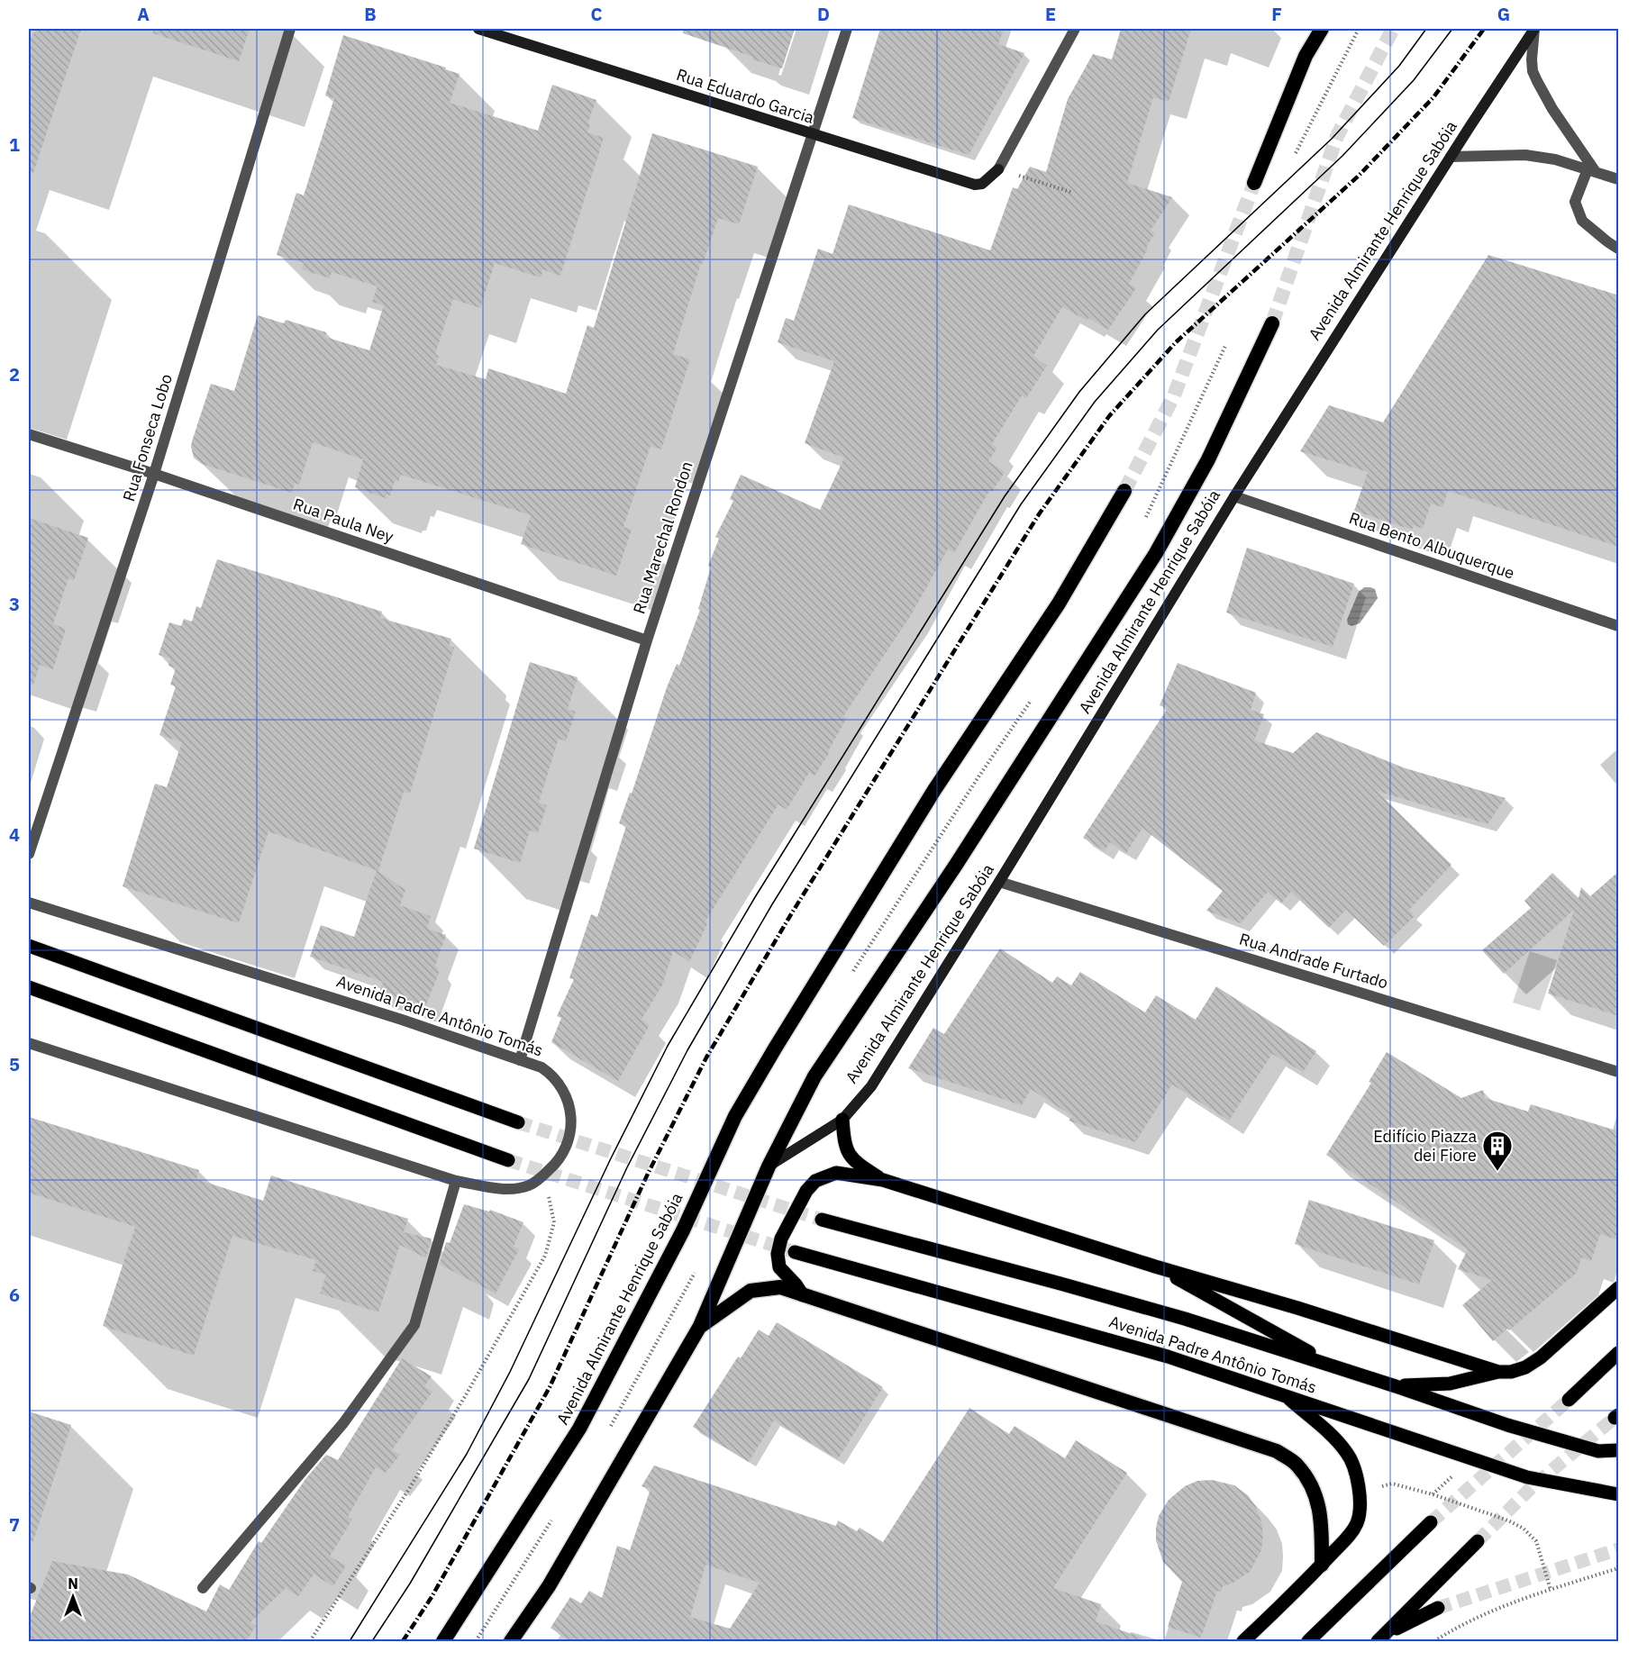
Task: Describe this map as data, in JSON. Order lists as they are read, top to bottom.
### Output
{
  "streets": {
    "highway": ["Avenida Almirante Henrique Sabóia"],
    "main road": ["Rua Eduardo Garcia", "Avenida Padre Antônio Tomás"],
    "street": [
      "Rua Fonseca Lobo",
      "Rua Paula Ney",
      "Rua Marechal Rondon",
      "Rua Bento Albuquerque",
      "Rua Andrade Furtado"
    ]
  },
  "crossings": [
    ["Rua Eduardo Garcia", "Rua Marechal Rondon"],
    ["Avenida Almirante Henrique Sabóia", "Rua Bento Albuquerque"],
    ["Avenida Almirante Henrique Sabóia", "Rua Andrade Furtado"],
    ["Rua Fonseca Lobo", "Rua Paula Ney"],
    ["Rua Paula Ney", "Rua Marechal Rondon"],
    ["Rua Marechal Rondon", "Avenida Padre Antônio Tomás"]
  ],
  "places": {
    "building": ["Edifício Piazza dei Fiore"]
  },
  "north": "top",
  "grid": {
    "columns": [
      "A",
      "B",
      "C",
      "D",
      "E",
      "F",
      "G"
    ],
    "rows": [
      "1",
      "2",
      "3",
      "4",
      "5",
      "6",
      "7"
    ]
  }
}
